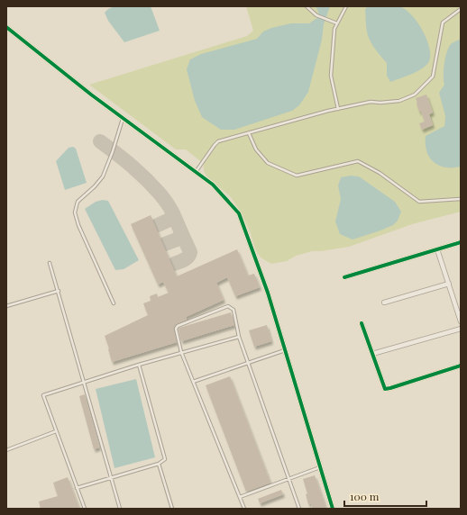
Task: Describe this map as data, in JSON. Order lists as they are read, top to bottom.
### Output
{
  "scale_bar": "100 m"
}
